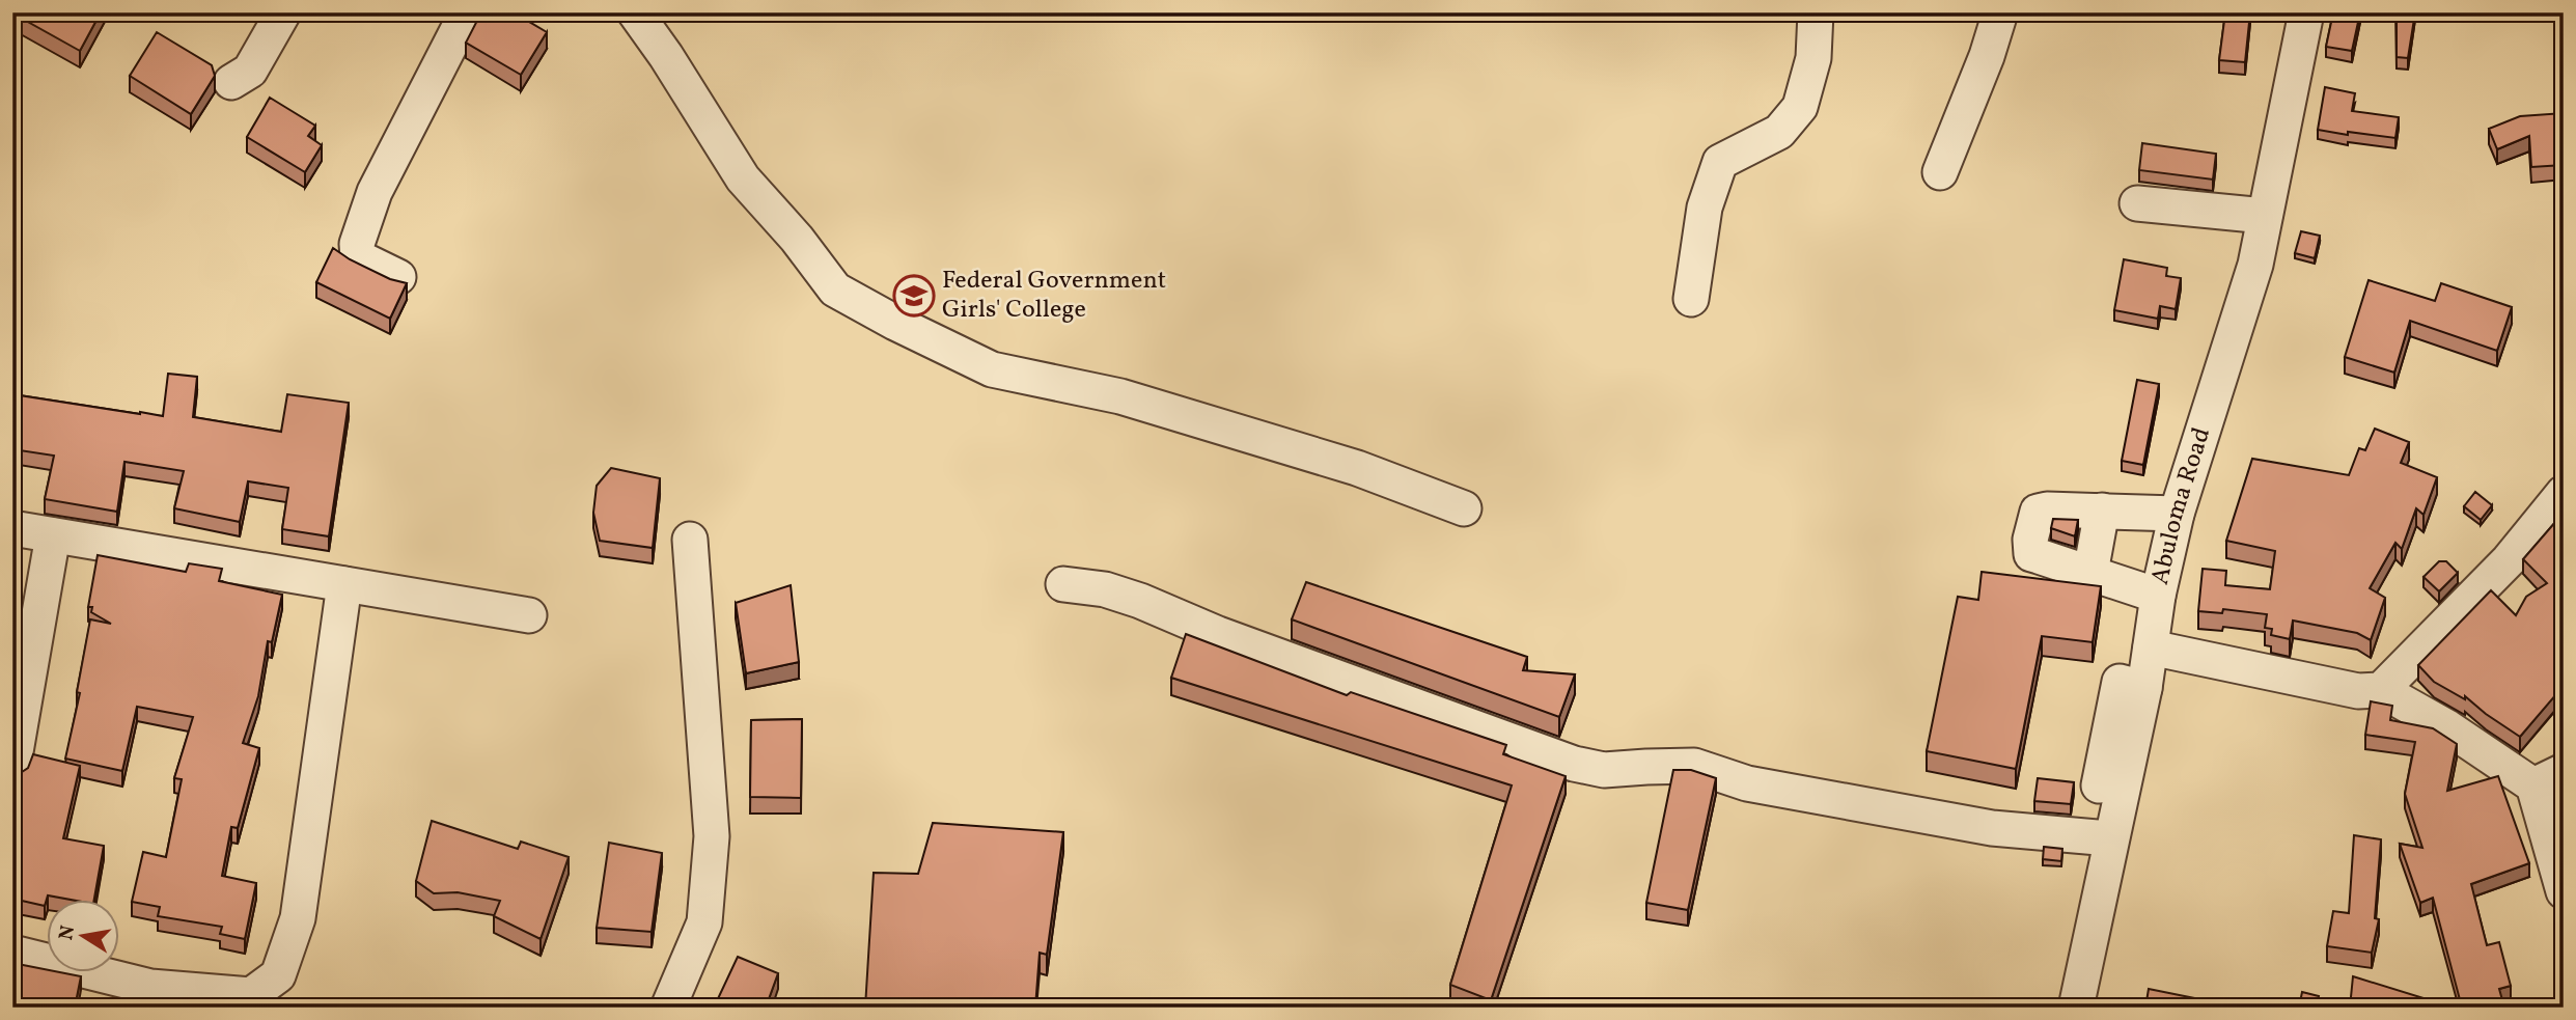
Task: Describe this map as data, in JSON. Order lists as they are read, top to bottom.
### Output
{
  "streets": {
    "street": ["Abuloma Road"]
  },
  "places": {
    "school or university": ["Federal Government Girls' College"]
  },
  "north": "left"
}
